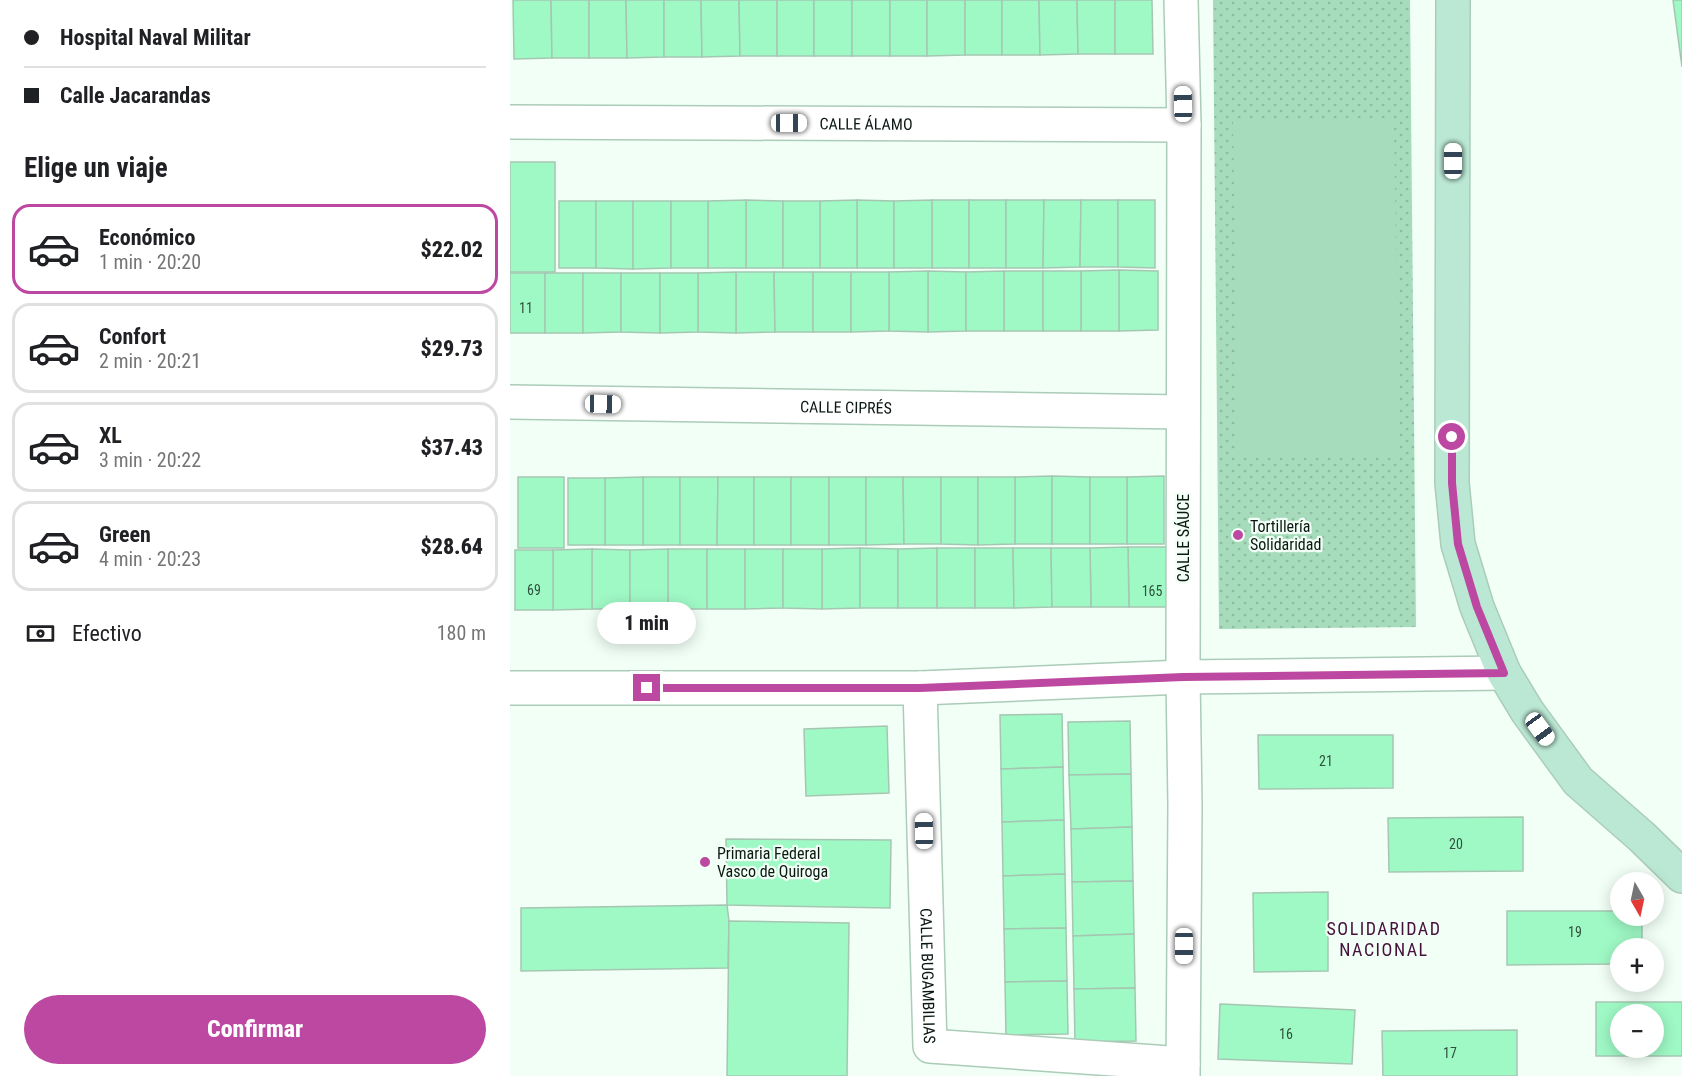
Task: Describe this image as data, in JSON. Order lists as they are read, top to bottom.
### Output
{
  "streets": {
    "street": [
      "CALLE ÁLAMO",
      "CALLE CIPRÉS",
      "CALLE SÁUCE",
      "CALLE BUGAMBILIAS"
    ]
  },
  "crossings": [
    ["CALLE ÁLAMO", "CALLE SÁUCE"],
    ["CALLE CIPRÉS", "CALLE SÁUCE"],
    ["CALLE SÁUCE", "CALLE BUGAMBILIAS"]
  ],
  "districts": ["SOLIDARIDAD NACIONAL"],
  "places": ["Tortillería Solidaridad", "Primaria Federal Vasco de Quiroga"],
  "house_numbers": [
    "11",
    "69",
    "165",
    "21",
    "20",
    "19",
    "16",
    "17"
  ],
  "north": "bottom",
  "page": {
    "banner": ["Hospital Naval Militar", "Calle Jacarandas"],
    "heading": "Elige un viaje",
    "list": [
      {
        "name": "Económico",
        "note": "1 min · 20:20",
        "value": "$22.02"
      },
      {
        "name": "Confort",
        "note": "2 min · 20:21",
        "value": "$29.73"
      },
      {
        "name": "XL",
        "note": "3 min · 20:22",
        "value": "$37.43"
      },
      {
        "name": "Green",
        "note": "4 min · 20:23",
        "value": "$28.64"
      }
    ],
    "pay": ["Efectivo", "180 m"],
    "bubble": "1 min",
    "map_buttons": ["+", "−"],
    "buttons": "Confirmar"
  }
}
